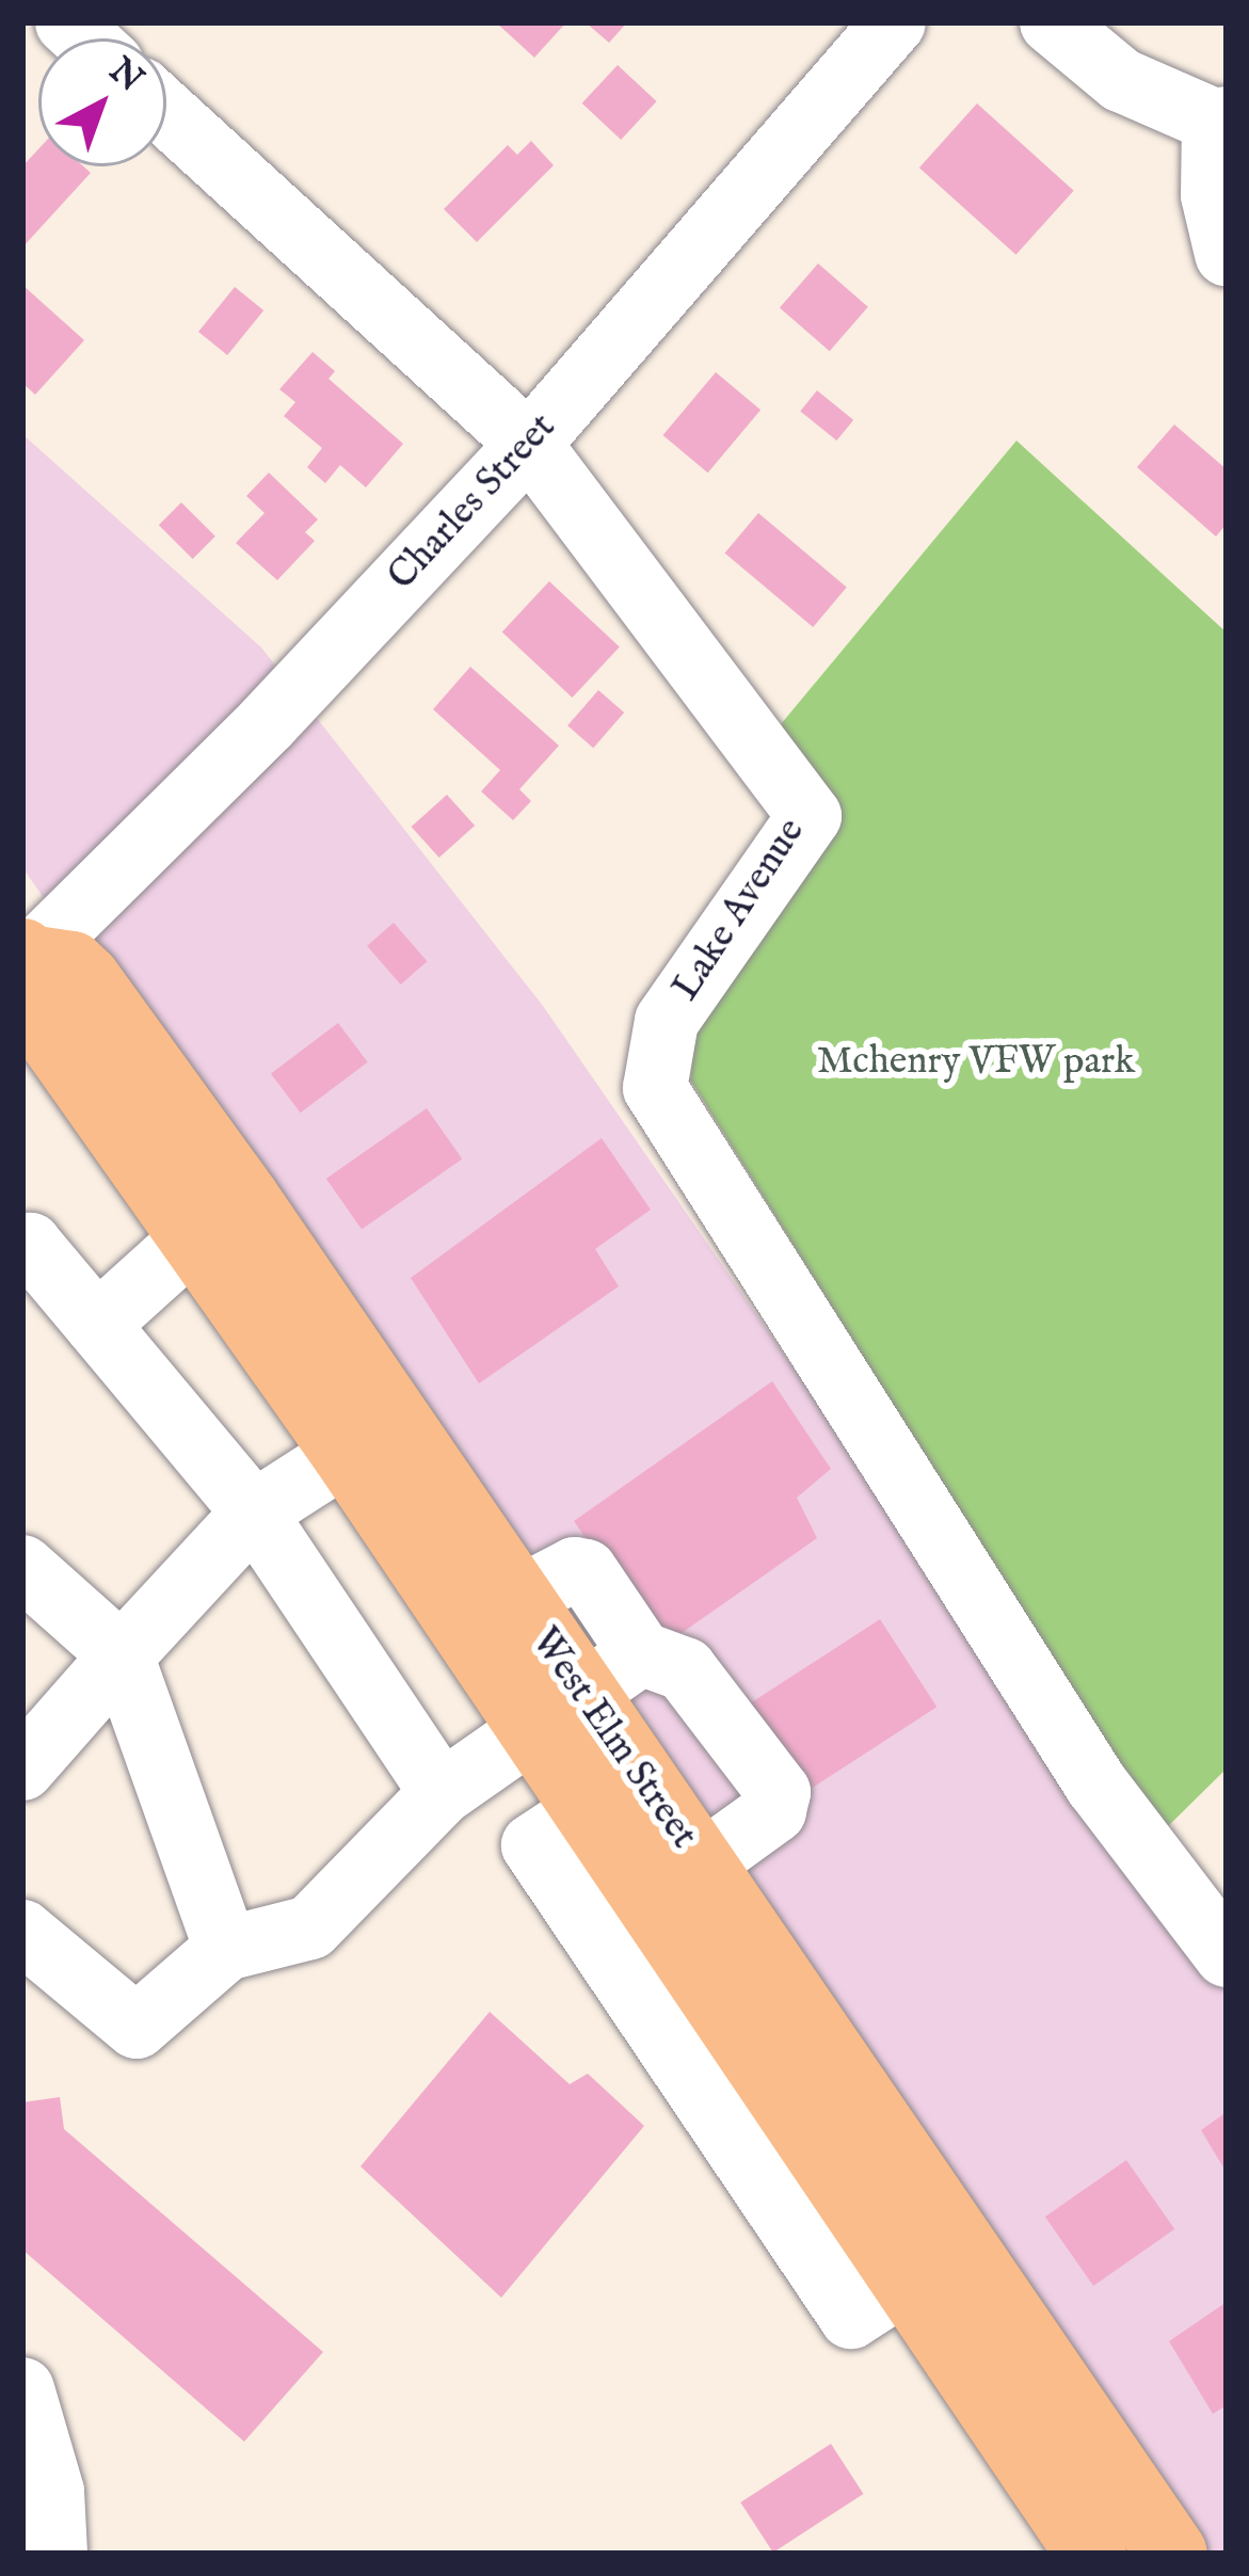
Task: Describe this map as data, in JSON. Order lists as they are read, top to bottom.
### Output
{
  "streets": {
    "main road": ["West Elm Street"],
    "street": ["Charles Street", "Lake Avenue"]
  },
  "crossings": [
    ["Charles Street", "Lake Avenue"],
    ["Charles Street", "West Elm Street"]
  ],
  "parks": ["Mchenry VFW park"],
  "north": "top right"
}
